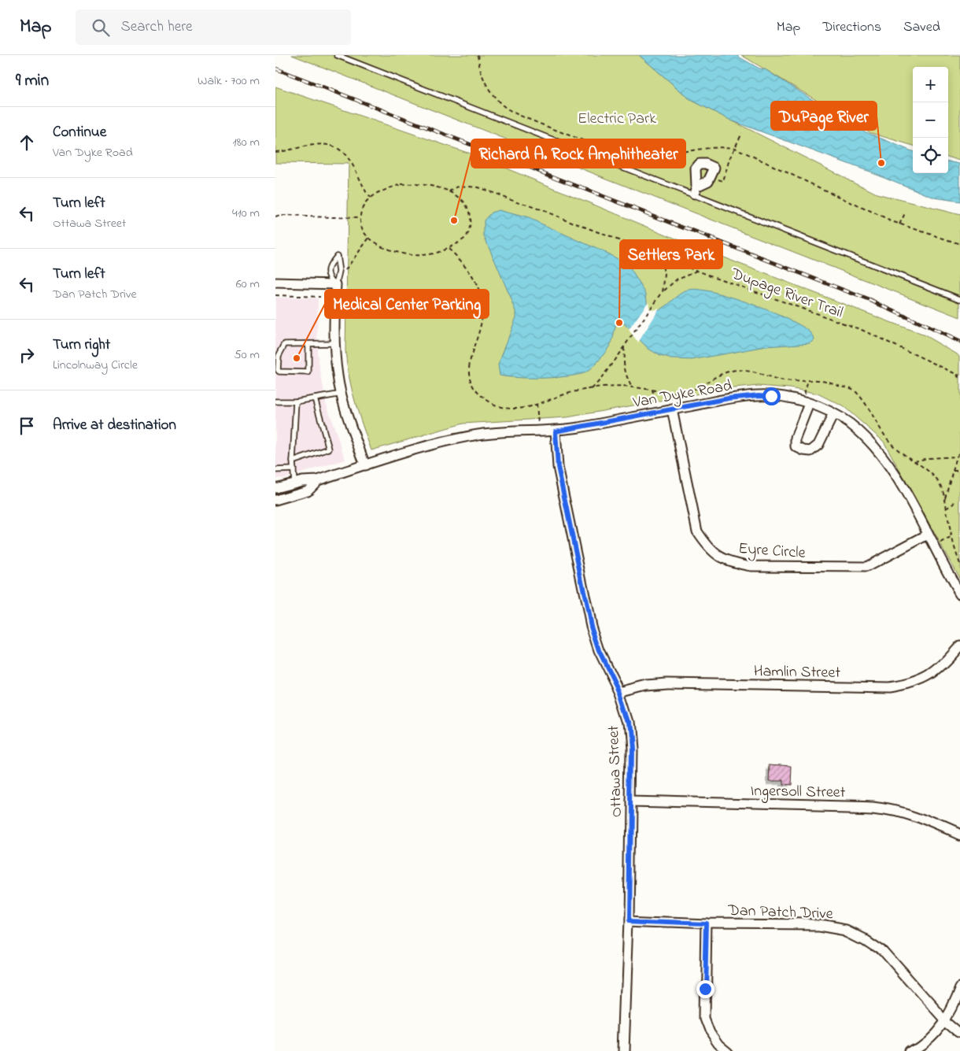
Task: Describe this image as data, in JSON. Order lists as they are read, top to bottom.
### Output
{
  "streets": {
    "street": [
      "Van Dyke Road",
      "Eyre Circle",
      "Hamlin Street",
      "Ottawa Street",
      "Ingersoll Street",
      "Dan Patch Drive"
    ],
    "path": ["Dupage River Trail"]
  },
  "crossings": [
    ["Van Dyke Road", "Eyre Circle"],
    ["Van Dyke Road", "Ottawa Street"],
    ["Hamlin Street", "Ottawa Street"],
    ["Ottawa Street", "Ingersoll Street"],
    ["Ottawa Street", "Dan Patch Drive"]
  ],
  "parks": ["Electric Park"],
  "places": [
    "DuPage River",
    "Richard A. Rock Amphitheater",
    "Settlers Park",
    "Medical Center Parking"
  ],
  "page": {
    "header": "Map",
    "search": "Search here",
    "nav": ["Map", "Directions", "Saved"],
    "heading": ["9 min", "Walk · 700 m"],
    "map_buttons": ["+", "−"],
    "list": [
      ["Continue", "Van Dyke Road", "180 m"],
      ["Turn left", "Ottawa Street", "410 m"],
      ["Turn left", "Dan Patch Drive", "60 m"],
      ["Turn right", "Lincolnway Circle", "50 m"],
      "Arrive at destination"
    ]
  }
}
